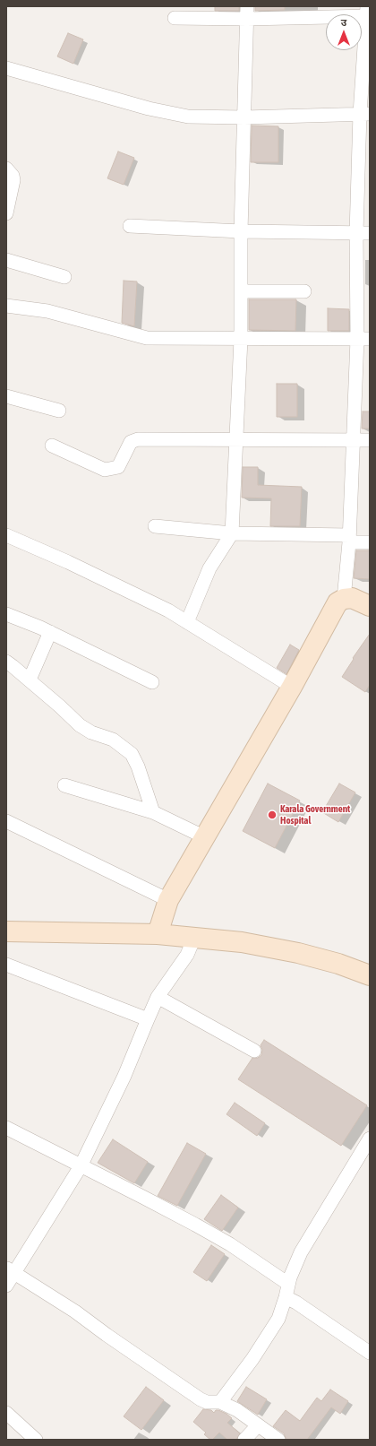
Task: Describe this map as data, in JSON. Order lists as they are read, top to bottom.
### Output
{
  "places": ["Karala Government Hospital"],
  "north": "top"
}
